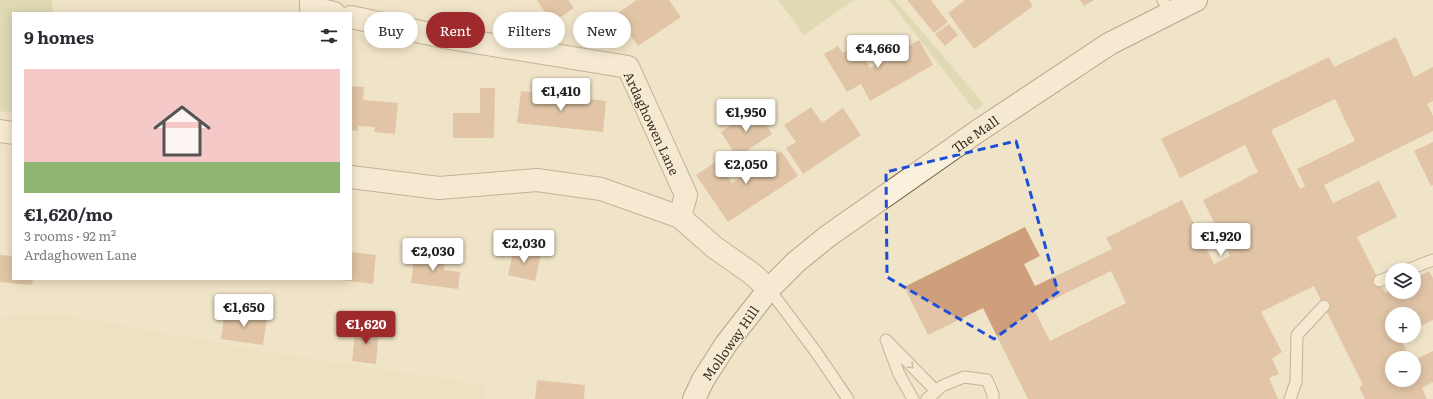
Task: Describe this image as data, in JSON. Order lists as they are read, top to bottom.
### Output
{
  "streets": {
    "street": ["Ardaghowen Lane", "The Mall", "Molloway Hill"]
  },
  "crossings": [
    ["The Mall", "Molloway Hill"]
  ],
  "page": {
    "chip": [
      "Buy",
      "Rent",
      "Filters",
      "New"
    ],
    "heading": "9 homes",
    "price": [
      "€4,660",
      "€1,410",
      "€1,950",
      "€2,050",
      "€1,920",
      "€2,030",
      "€2,030",
      "€1,650",
      "€1,620"
    ],
    "list": [
      {
        "name": "€1,620/mo",
        "note": "3 rooms · 92 m² · Ardaghowen Lane"
      }
    ],
    "map_buttons": ["+", "−"]
  }
}
